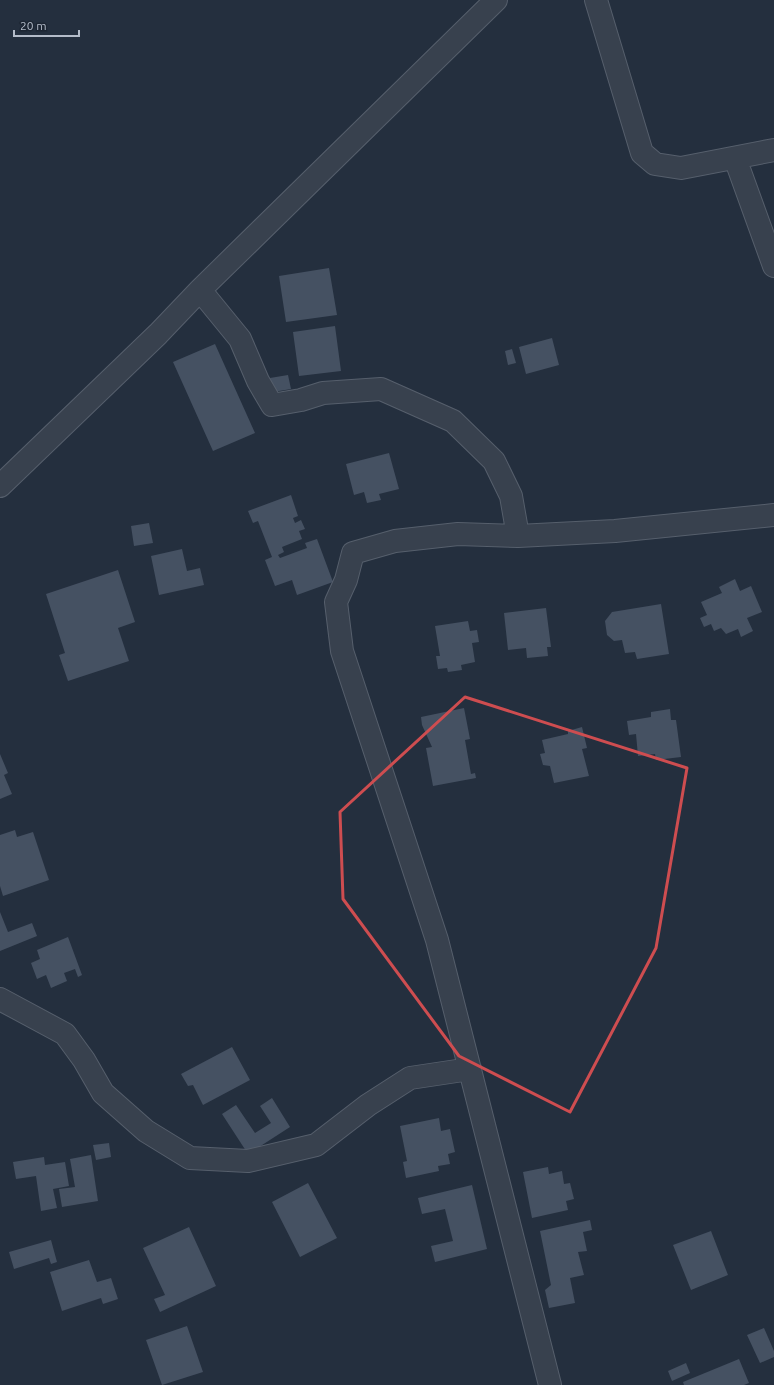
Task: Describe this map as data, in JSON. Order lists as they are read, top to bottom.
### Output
{
  "scale_bar": "20 m"
}
